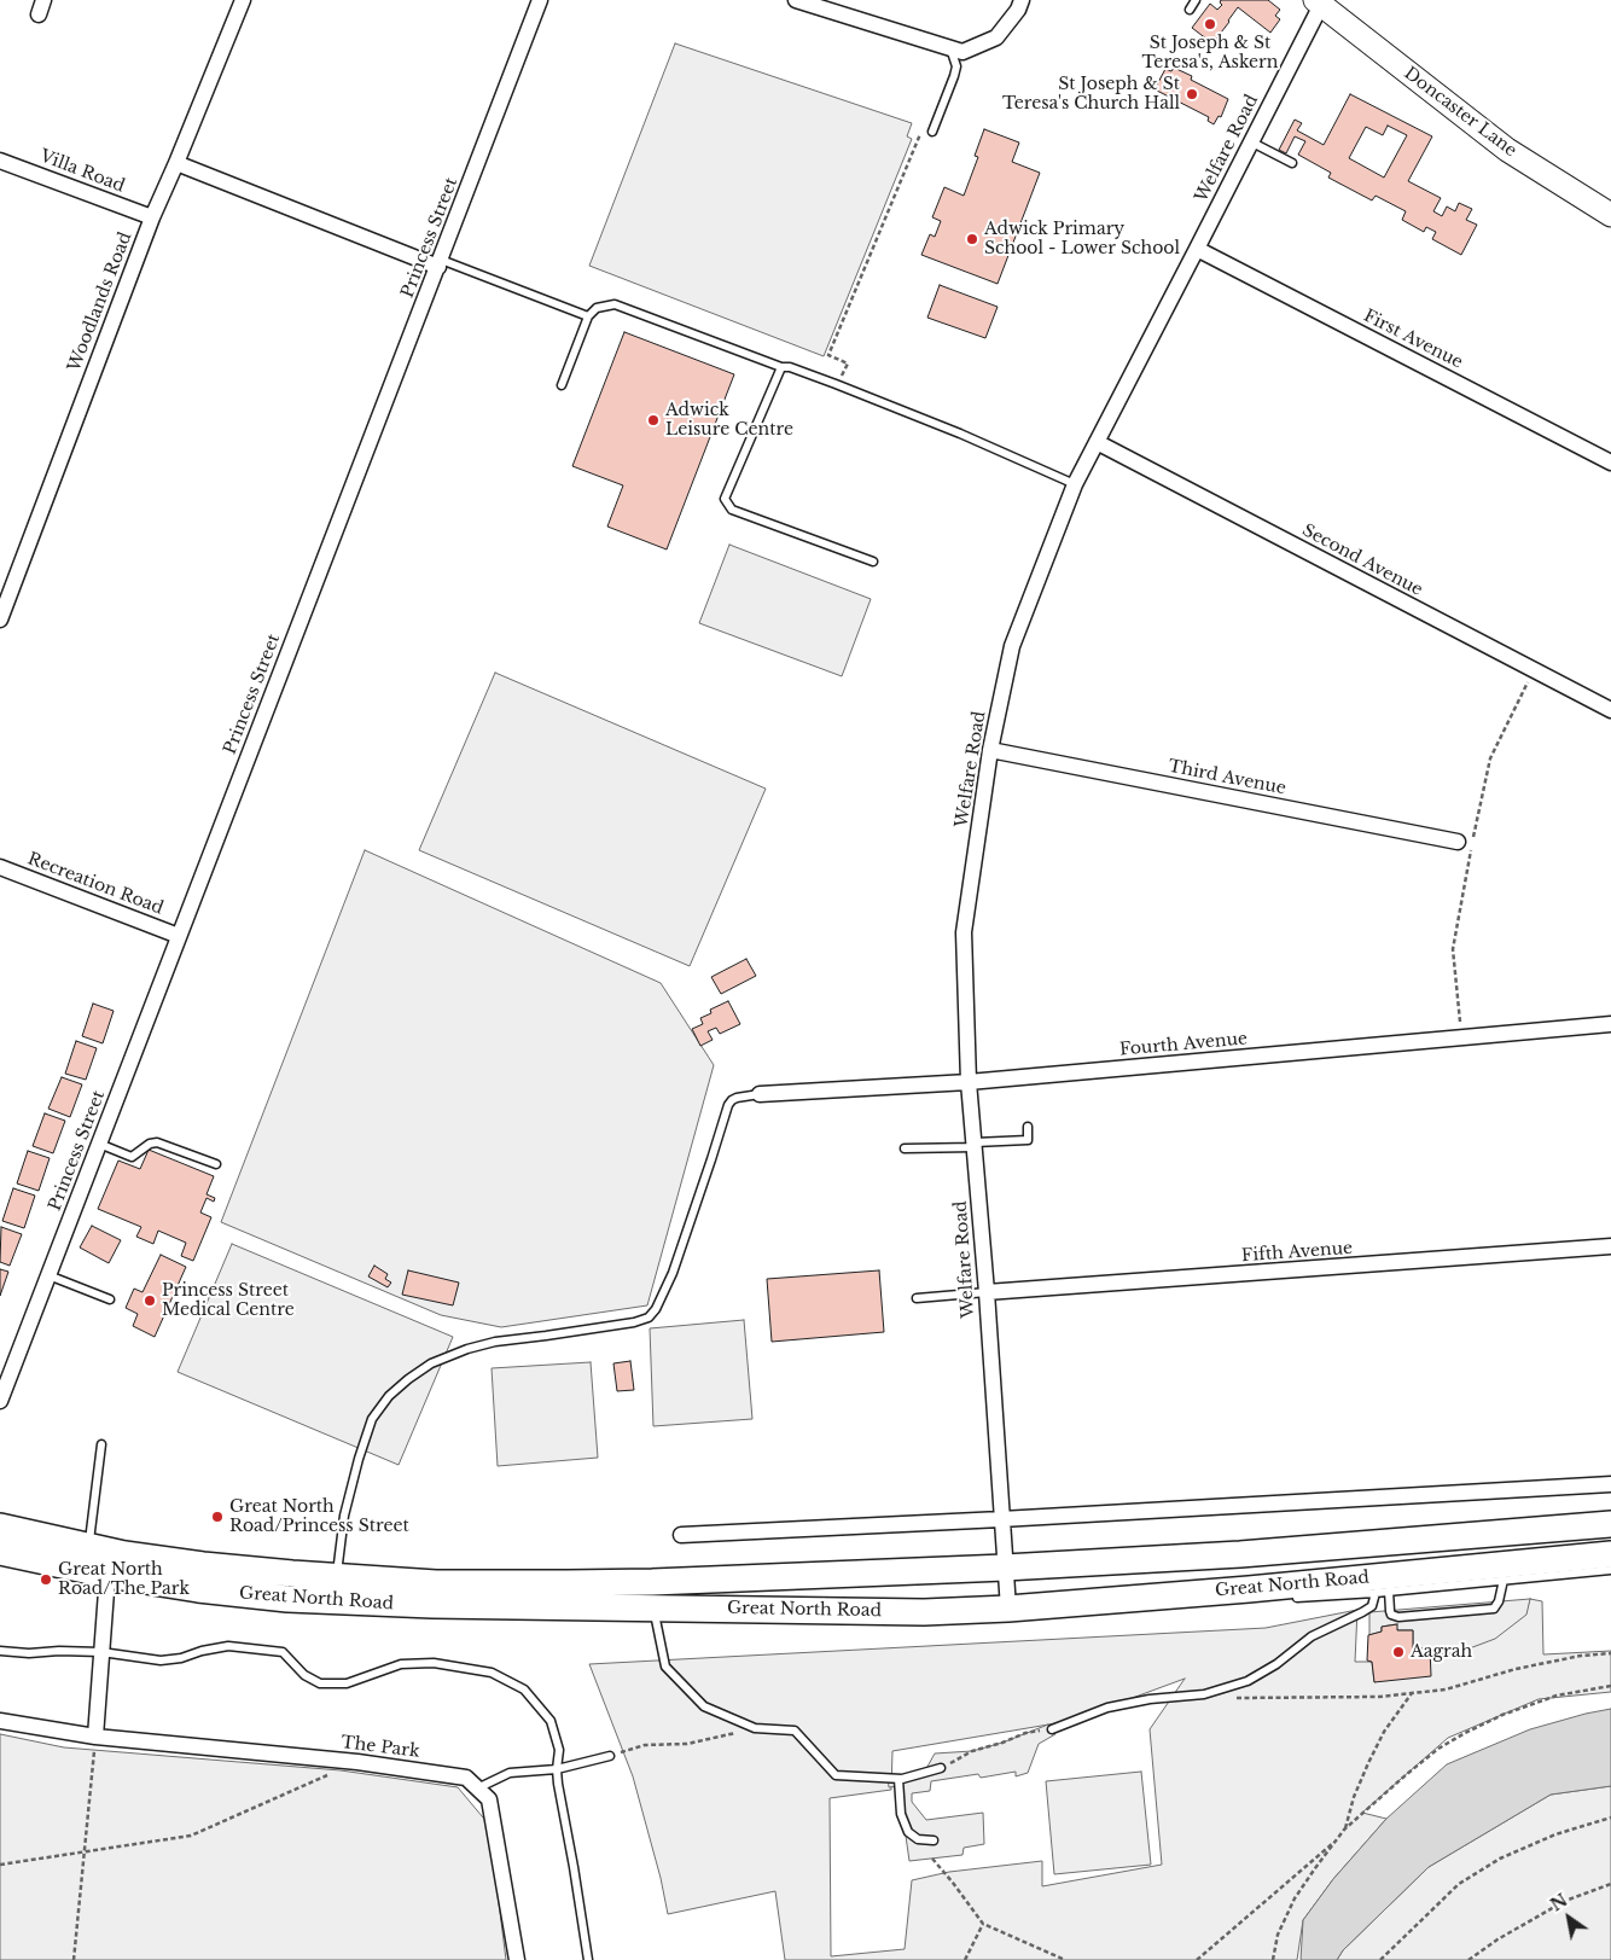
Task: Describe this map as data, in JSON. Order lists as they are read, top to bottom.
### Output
{
  "streets": {
    "highway": ["Great North Road"],
    "main road": ["Doncaster Lane"],
    "street": [
      "Welfare Road",
      "Villa Road",
      "Princess Street",
      "Woodlands Road",
      "First Avenue",
      "Second Avenue",
      "Third Avenue",
      "Recreation Road",
      "Fourth Avenue",
      "Fifth Avenue",
      "The Park"
    ]
  },
  "crossings": [
    ["Doncaster Lane", "Welfare Road"],
    ["Welfare Road", "First Avenue"],
    ["Welfare Road", "Second Avenue"],
    ["Welfare Road", "Third Avenue"],
    ["Welfare Road", "Fourth Avenue"],
    ["Welfare Road", "Fifth Avenue"],
    ["Welfare Road", "Great North Road"],
    ["Villa Road", "Woodlands Road"],
    ["Princess Street", "Recreation Road"]
  ],
  "places": [
    "St Joseph & St Teresa's, Askern",
    "St Joseph & St Teresa's Church Hall",
    "Adwick Primary School - Lower School",
    "Adwick Leisure Centre",
    "Princess Street Medical Centre",
    "Great North Road/Princess Street",
    "Great North Road/The Park",
    "Aagrah"
  ],
  "north": "top left"
}
